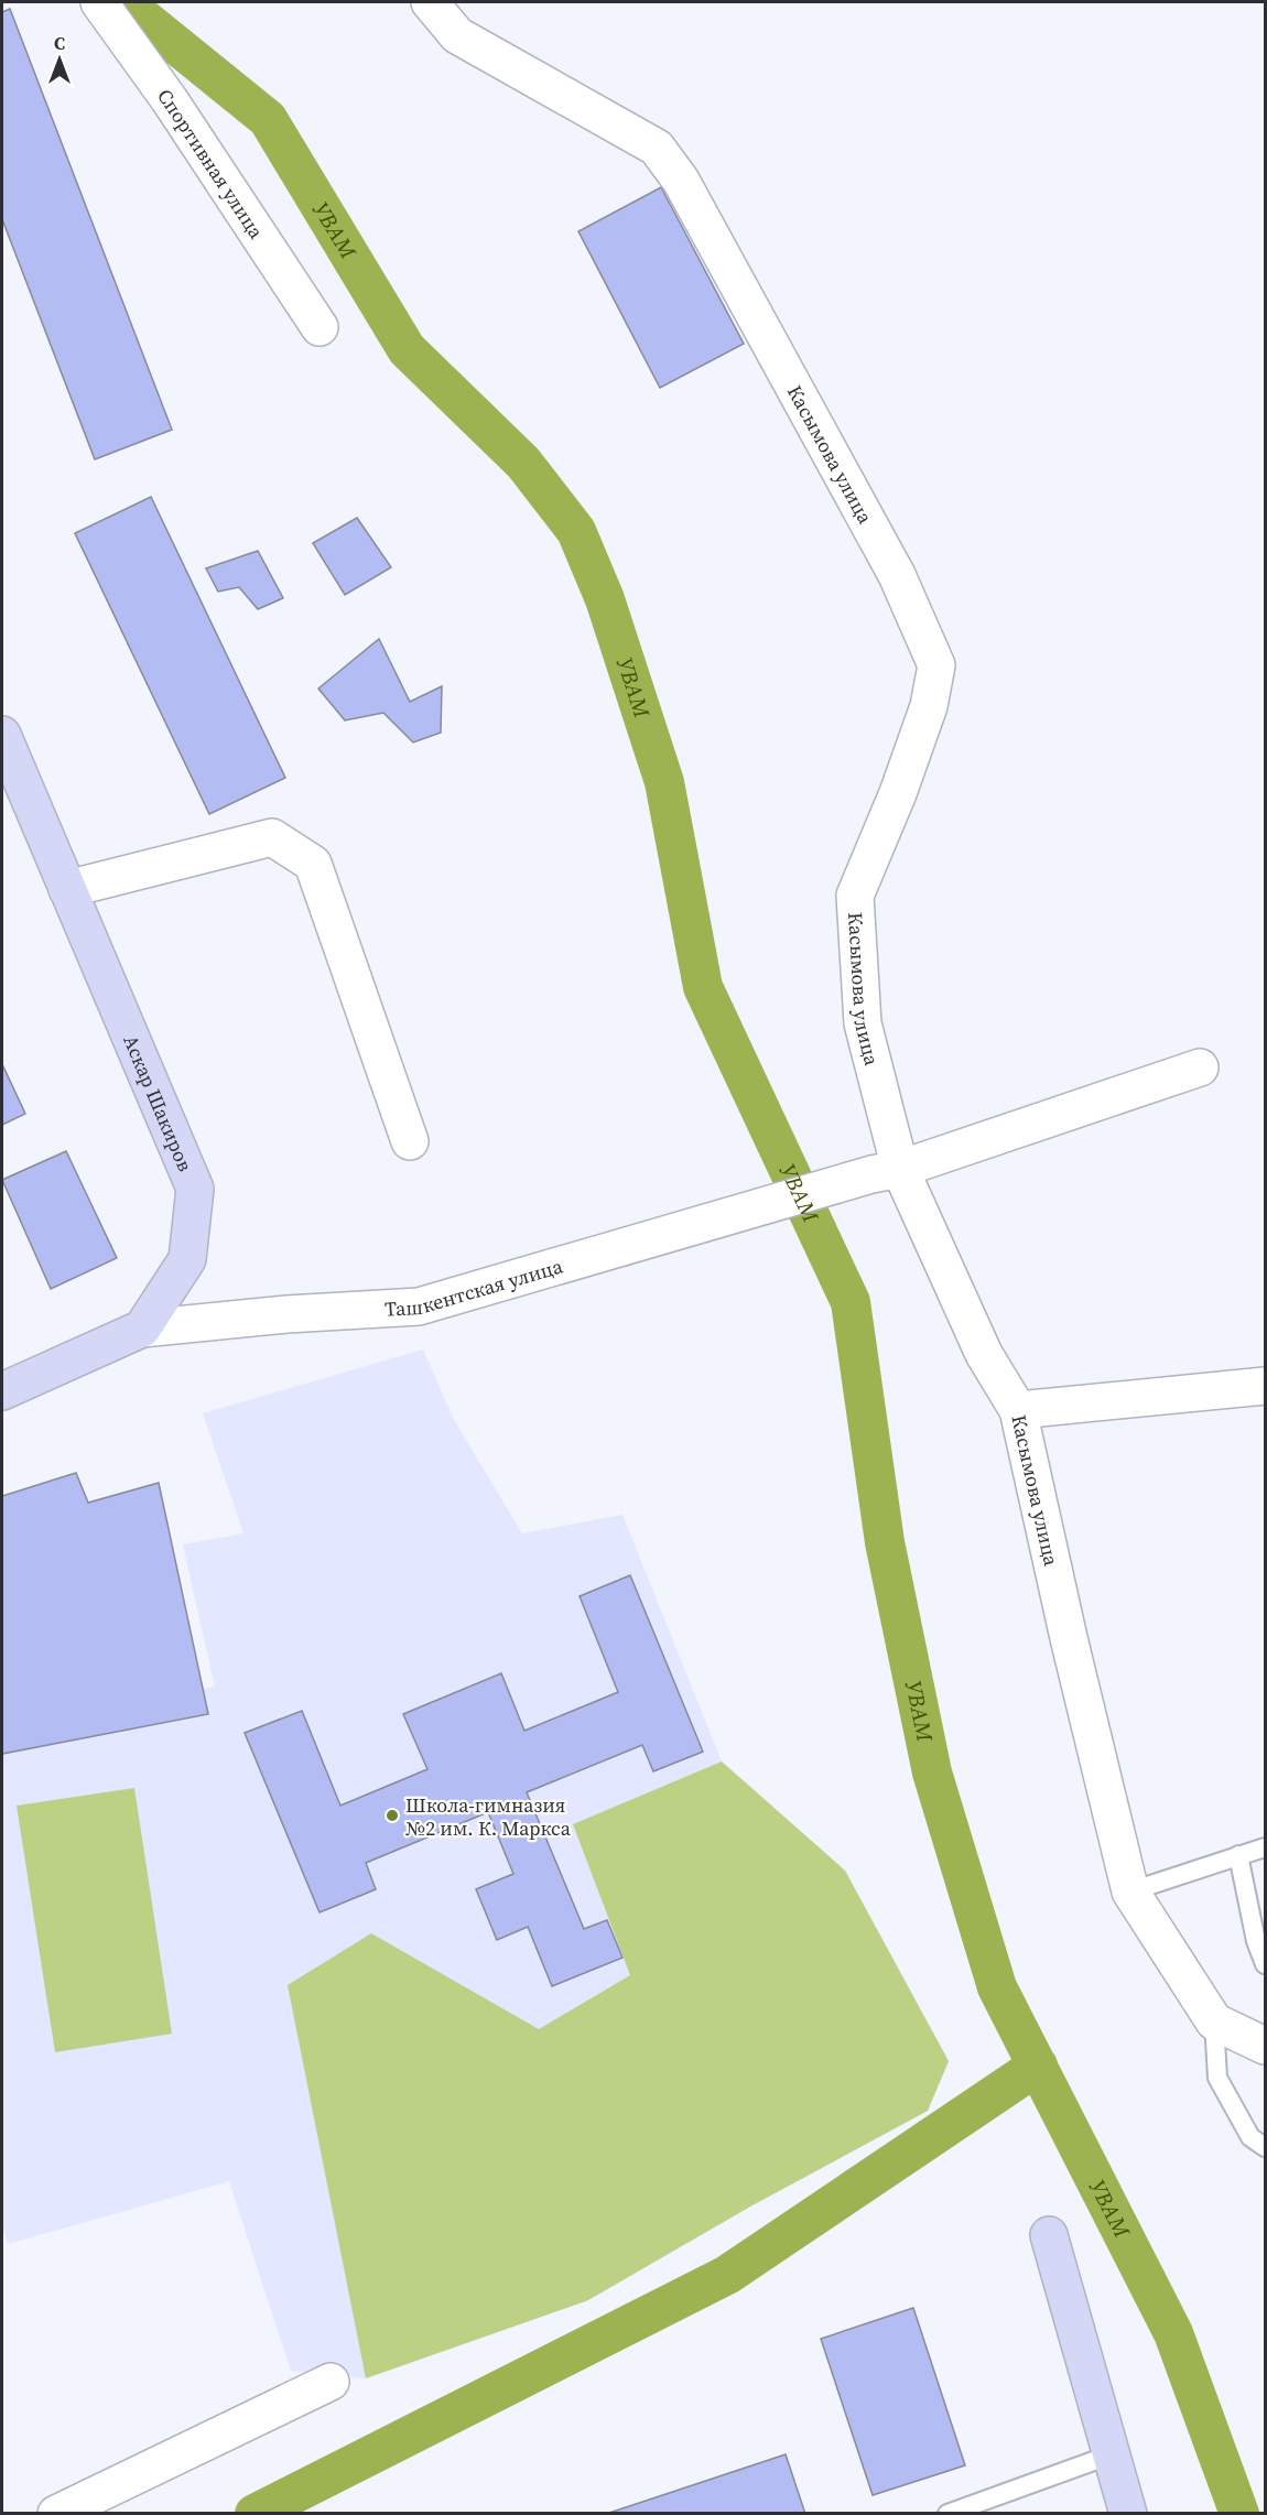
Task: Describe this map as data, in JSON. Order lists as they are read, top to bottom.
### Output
{
  "streets": {
    "main road": ["Аскар Шакиров"],
    "street": ["Спортивная улица", "Касымова улица", "Ташкентская улица"]
  },
  "crossings": [
    ["Касымова улица", "Ташкентская улица"],
    ["Аскар Шакиров", "Ташкентская улица"]
  ],
  "water": ["УВАМ"],
  "places": ["Школа-гимназия №2 им. К. Маркса"],
  "north": "top"
}
